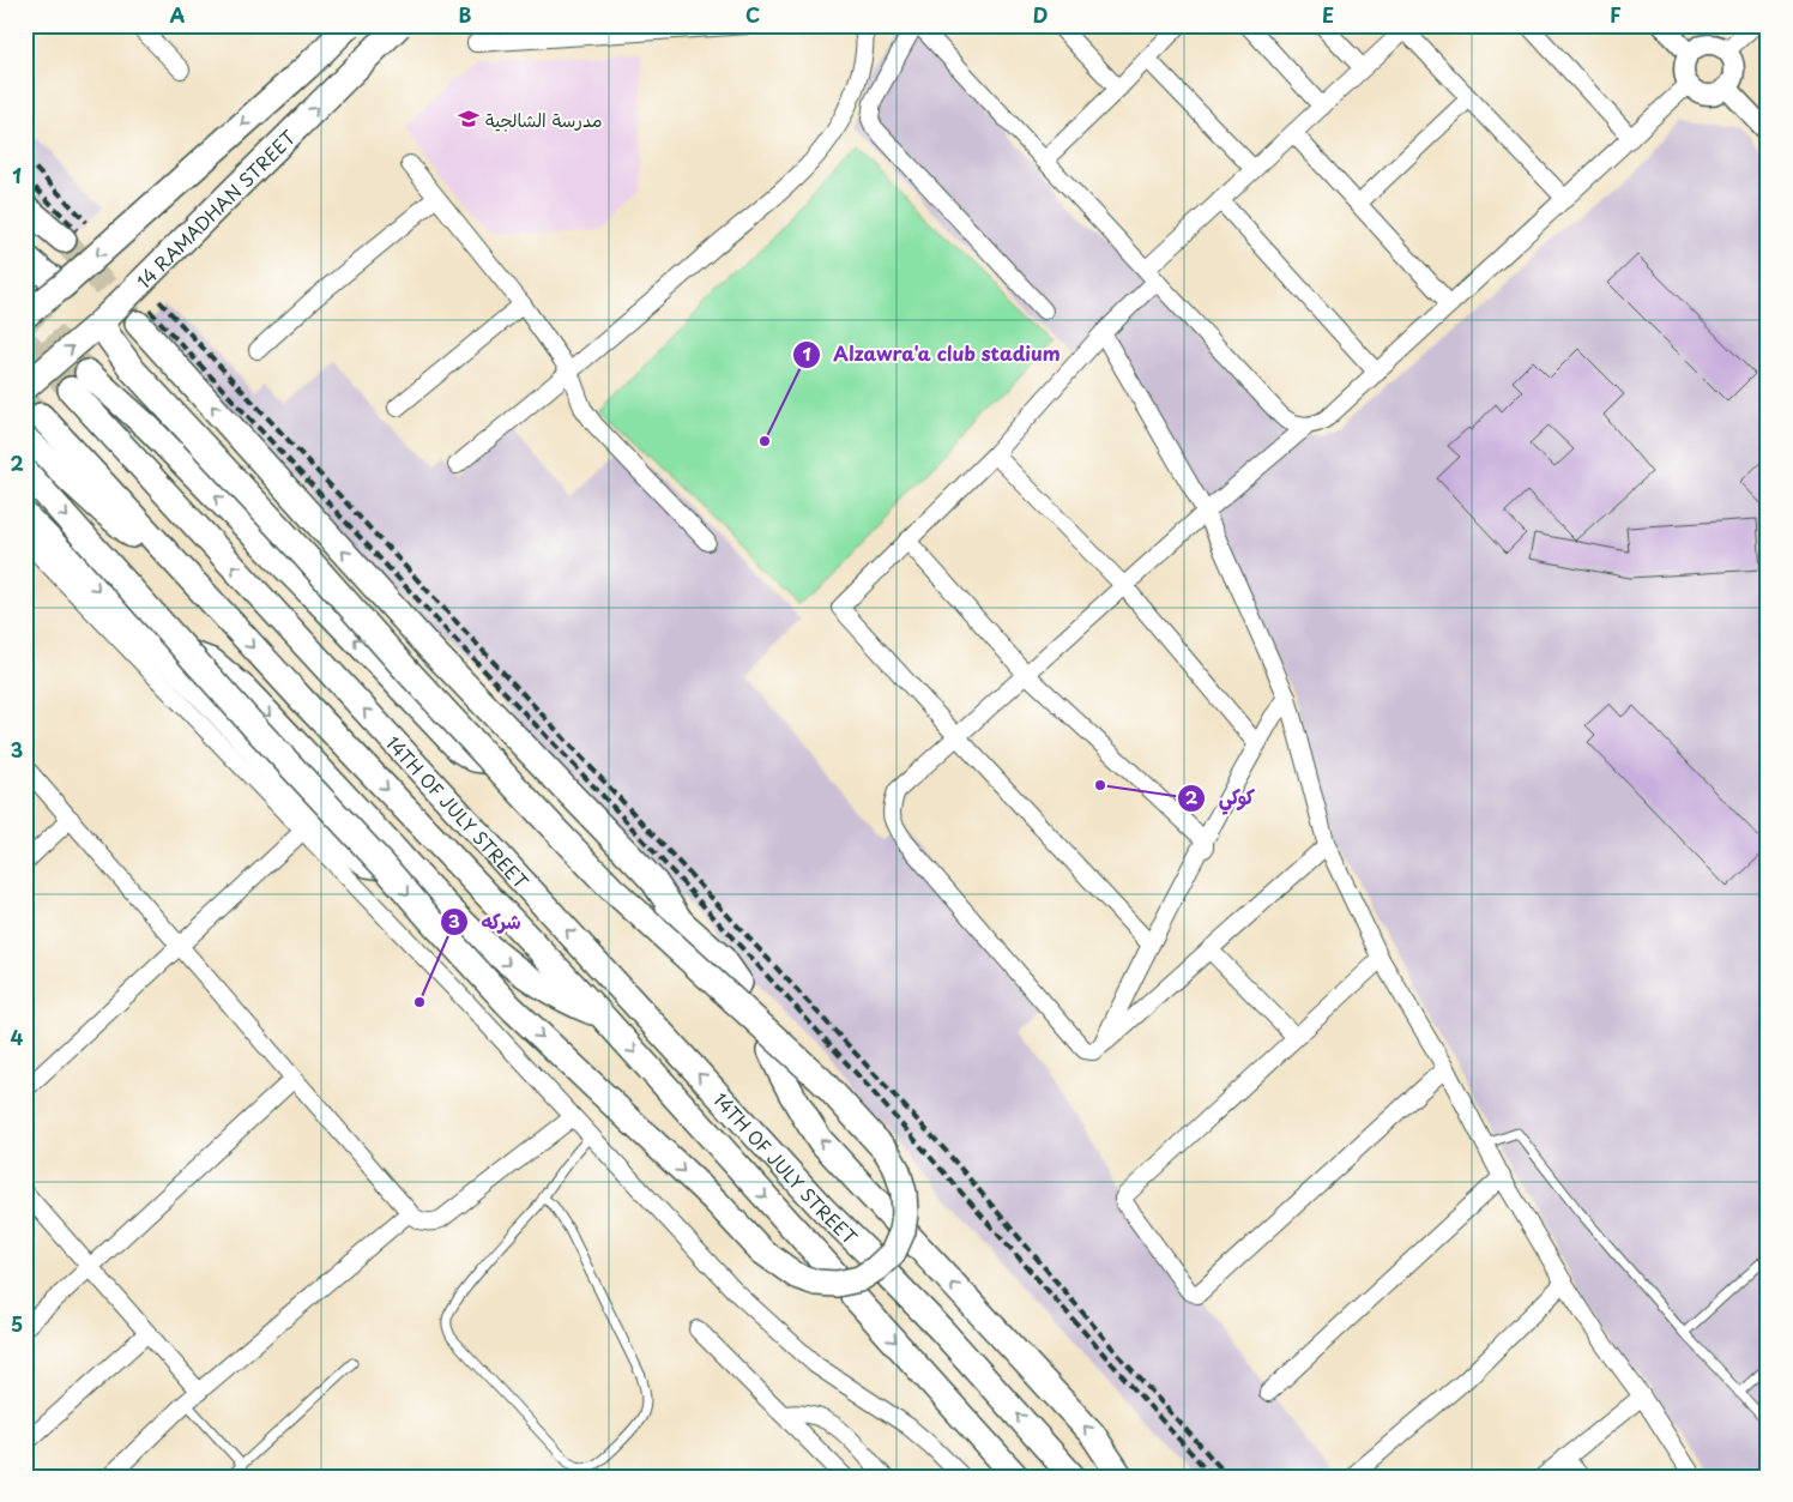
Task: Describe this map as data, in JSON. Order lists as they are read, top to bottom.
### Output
{
  "streets": {
    "main road": ["14 RAMADHAN STREET", "14TH OF JULY STREET"]
  },
  "places": {
    "school or university": ["مدرسة الشالجية"],
    "other": ["Alzawra'a club stadium", "كوكي", "شركه"]
  },
  "grid": {
    "columns": [
      "A",
      "B",
      "C",
      "D",
      "E",
      "F"
    ],
    "rows": [
      "1",
      "2",
      "3",
      "4",
      "5"
    ]
  }
}
